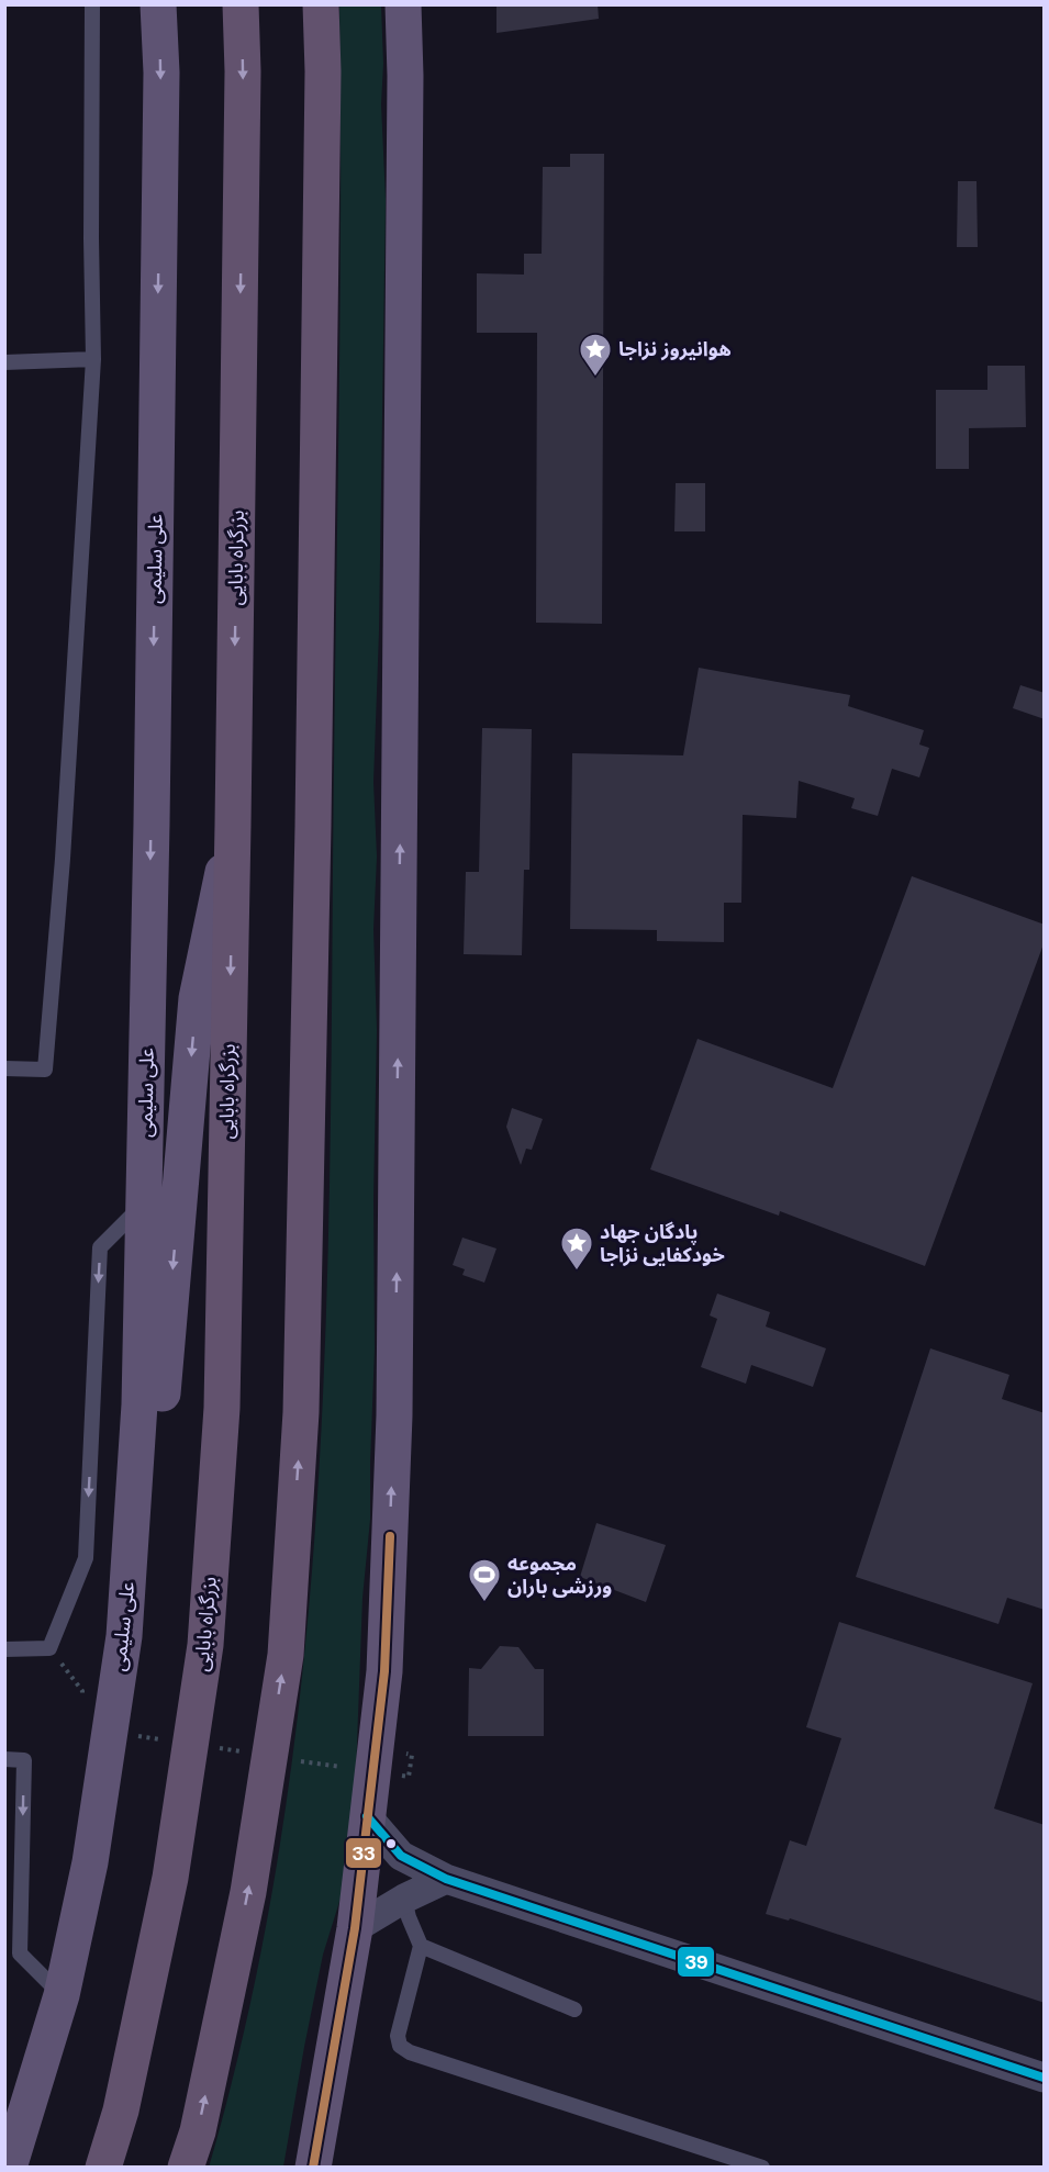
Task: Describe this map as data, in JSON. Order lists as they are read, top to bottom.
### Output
{
  "streets": {
    "highway": ["بزرگراه بابایی"],
    "main road": ["علی سلیمی"]
  },
  "places": {
    "place": ["هوانیروز نزاجا", "پادگان جهاد خودکفایی نزاجا"],
    "sports": ["مجموعه ورزشی باران"]
  },
  "lines": ["transit line 33", "transit line 39"]
}
